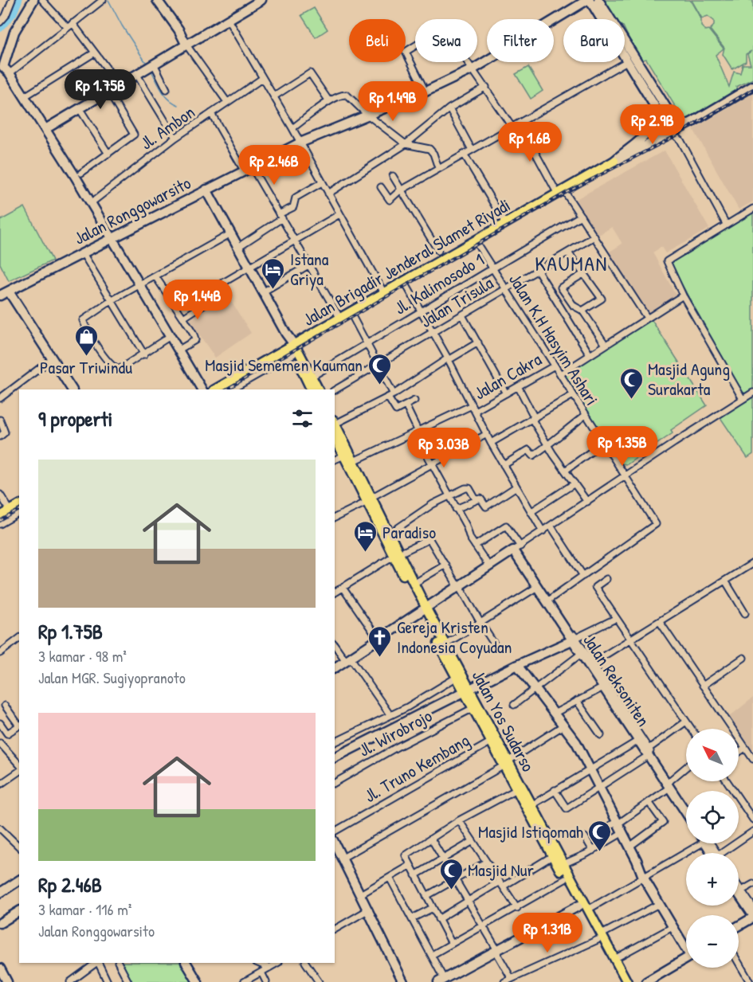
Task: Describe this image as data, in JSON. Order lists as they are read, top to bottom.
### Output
{
  "streets": {
    "main road": [
      "Jalan Ronggowarsito",
      "Jalan Brigadir Jenderal Slamet Riyadi",
      "Jalan Reksoniten",
      "Jalan Yos Sudarso"
    ],
    "street": [
      "Jl. Ambon",
      "Jl. Kalimosodo 1",
      "Jalan Trisula",
      "Jalan K.H Hasyim Ashari",
      "Jalan Cakra",
      "Jl. Wirobrojo",
      "Jl. Truno Kembang"
    ]
  },
  "crossings": [
    ["Jalan Brigadir Jenderal Slamet Riyadi", "Jalan K.H Hasyim Ashari"],
    ["Jl. Kalimosodo 1", "Jalan K.H Hasyim Ashari"],
    ["Jalan Trisula", "Jalan K.H Hasyim Ashari"],
    ["Jalan K.H Hasyim Ashari", "Jalan Cakra"],
    ["Jalan Cakra", "Jalan Yos Sudarso"],
    ["Jalan Yos Sudarso", "Jl. Wirobrojo"],
    ["Jalan Yos Sudarso", "Jl. Truno Kembang"]
  ],
  "districts": ["KAUMAN"],
  "places": {
    "hotel": ["Istana Griya", "Paradiso"],
    "shop": ["Pasar Triwindu"],
    "mosque": [
      "Masjid Sememen Kauman",
      "Masjid Agung Surakarta",
      "Masjid Istiqomah",
      "Masjid Nur"
    ],
    "church": ["Gereja Kristen Indonesia Coyudan"]
  },
  "north": "top left",
  "page": {
    "chip": [
      "Beli",
      "Sewa",
      "Filter",
      "Baru"
    ],
    "price": [
      "Rp 1.75B",
      "Rp 1.49B",
      "Rp 2.9B",
      "Rp 1.6B",
      "Rp 2.46B",
      "Rp 1.44B",
      "Rp 1.35B",
      "Rp 3.03B",
      "Rp 1.31B"
    ],
    "heading": "9 properti",
    "list": [
      {
        "name": "Rp 1.75B",
        "note": "3 kamar · 98 m² · Jalan MGR. Sugiyopranoto"
      },
      {
        "name": "Rp 2.46B",
        "note": "3 kamar · 116 m² · Jalan Ronggowarsito"
      }
    ],
    "map_buttons": ["+", "−"]
  }
}
